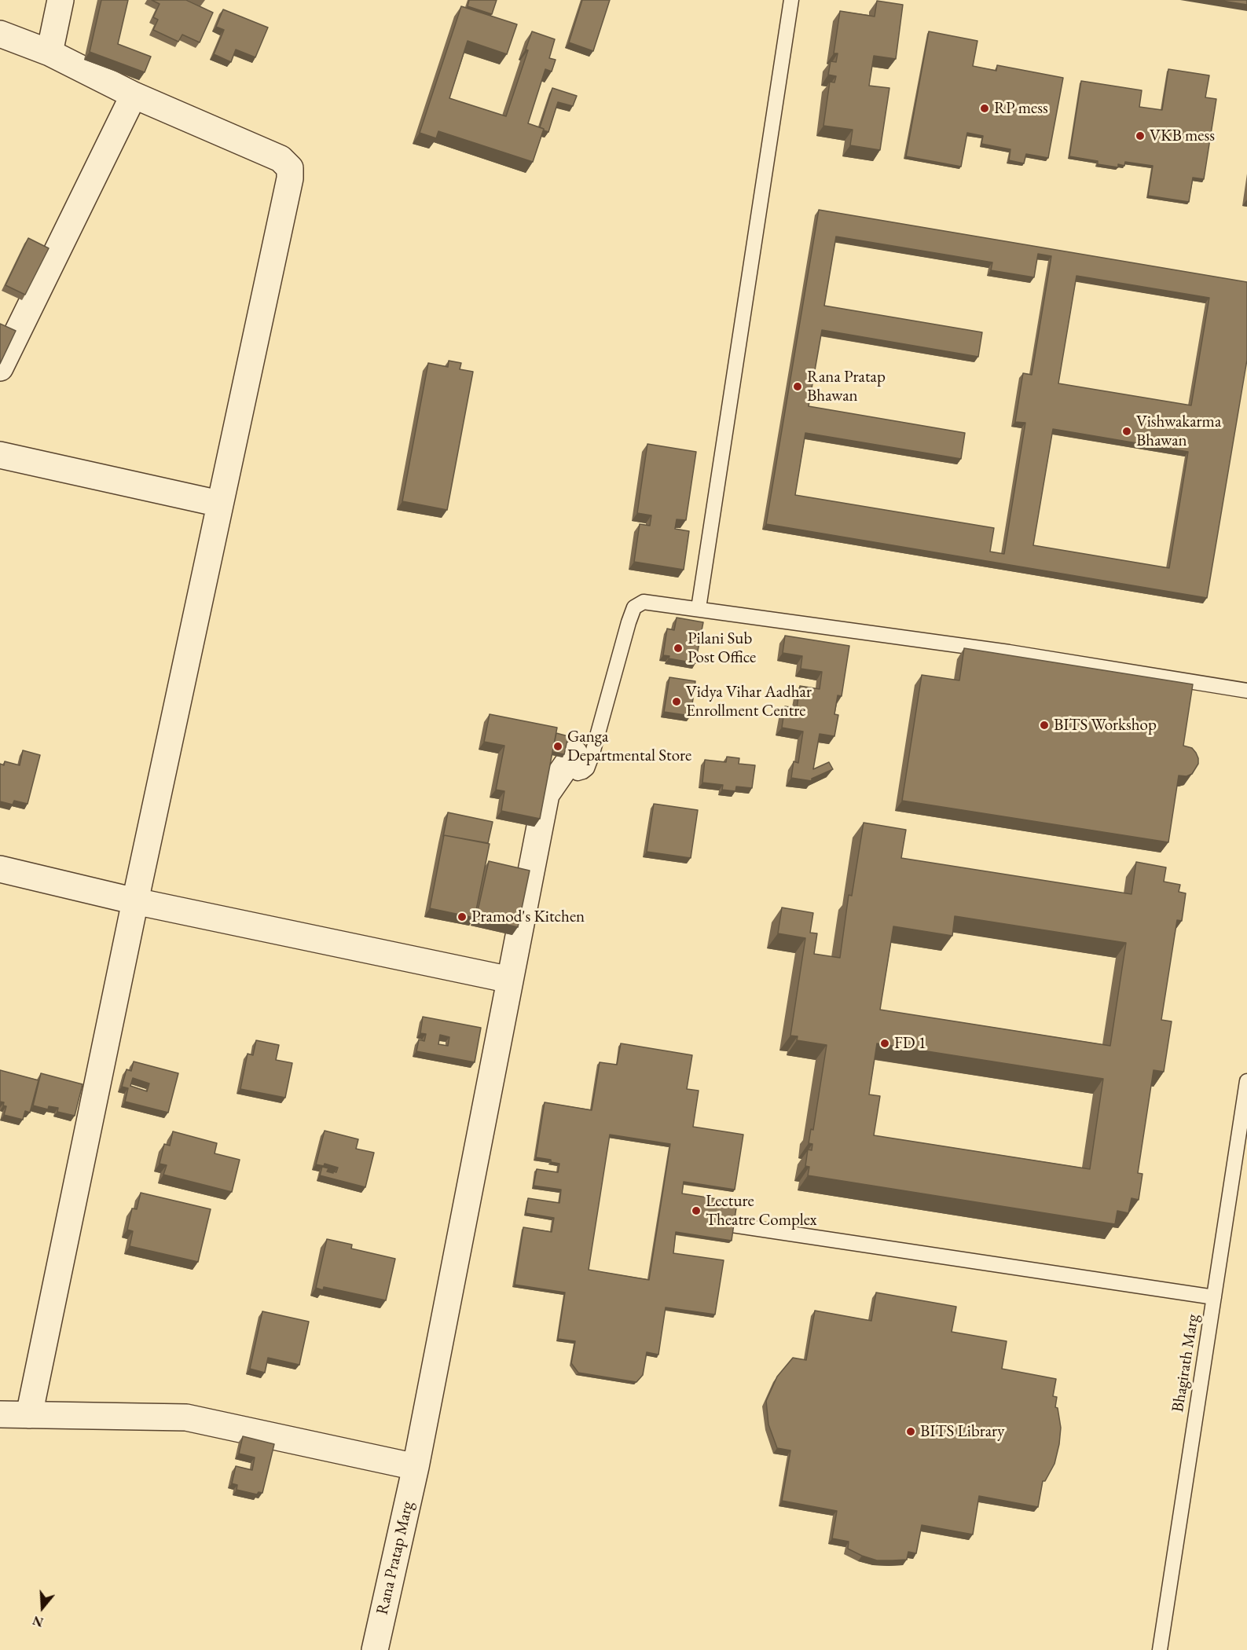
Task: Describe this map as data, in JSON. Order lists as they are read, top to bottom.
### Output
{
  "streets": {
    "street": ["Rana Pratap Marg"],
    "lane": ["Bhagirath Marg"]
  },
  "places": [
    "RP mess",
    "VKB mess",
    "Rana Pratap Bhawan",
    "Vishwakarma Bhawan",
    "Pilani Sub Post Office",
    "Vidya Vihar Aadhar Enrollment Centre",
    "BITS Workshop",
    "Ganga Departmental Store",
    "Pramod's Kitchen",
    "FD 1",
    "Lecture Theatre Complex",
    "BITS Library"
  ],
  "north": "bottom"
}
